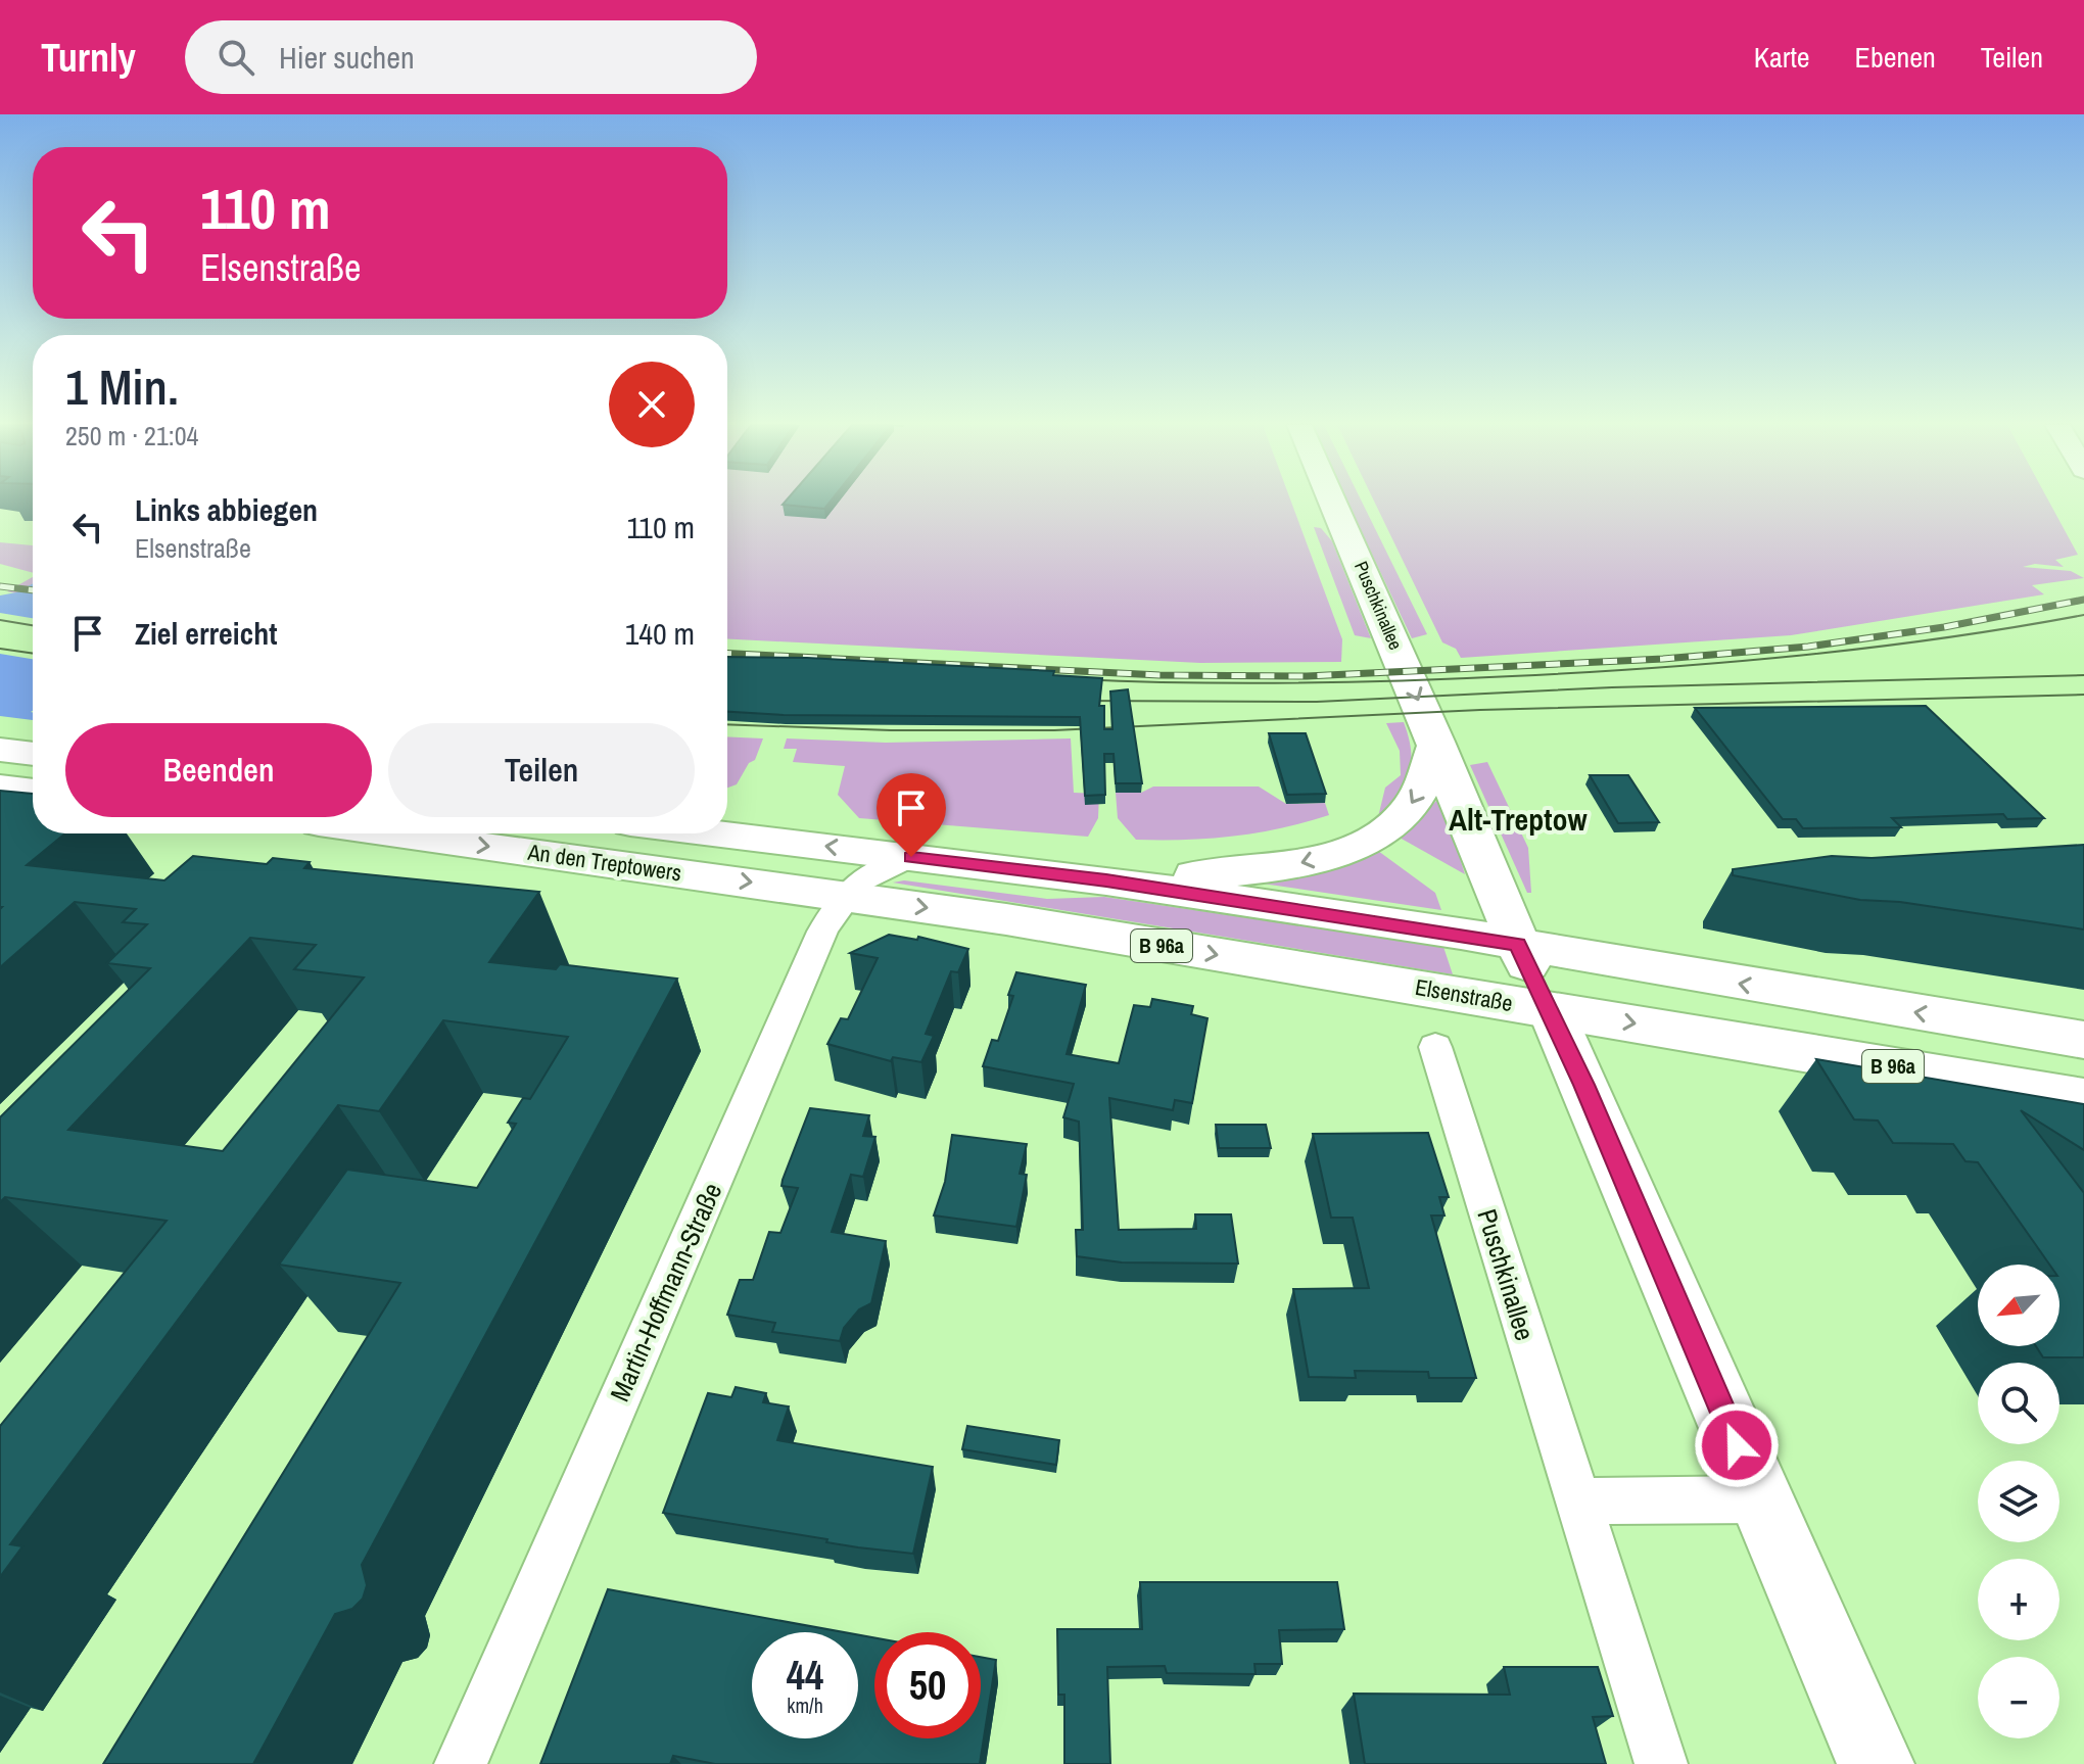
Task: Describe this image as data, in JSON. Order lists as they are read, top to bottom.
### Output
{
  "streets": {
    "main road": [
      "Puschkinallee",
      "An den Treptowers",
      "B 96a",
      "Elsenstraße"
    ],
    "street": ["Martin-Hoffmann-Straße"]
  },
  "crossings": [
    ["Puschkinallee", "Elsenstraße"],
    ["An den Treptowers", "Elsenstraße"],
    ["An den Treptowers", "Martin-Hoffmann-Straße"],
    ["Elsenstraße", "Martin-Hoffmann-Straße"]
  ],
  "districts": ["Alt-Treptow"],
  "north": "bottom left",
  "page": {
    "header": "Turnly",
    "search": "Hier suchen",
    "nav": ["Karte", "Ebenen", "Teilen"],
    "turn": ["110 m", "Elsenstraße"],
    "heading": ["1 Min.", "250 m · 21:04"],
    "list": [
      {
        "name": "Links abbiegen",
        "note": "Elsenstraße",
        "value": "110 m"
      },
      {
        "name": "Ziel erreicht",
        "value": "140 m"
      }
    ],
    "buttons": ["Beenden", "Teilen"],
    "map_buttons": ["+", "−"],
    "speed": "44 km/h",
    "limit": "50"
  }
}
